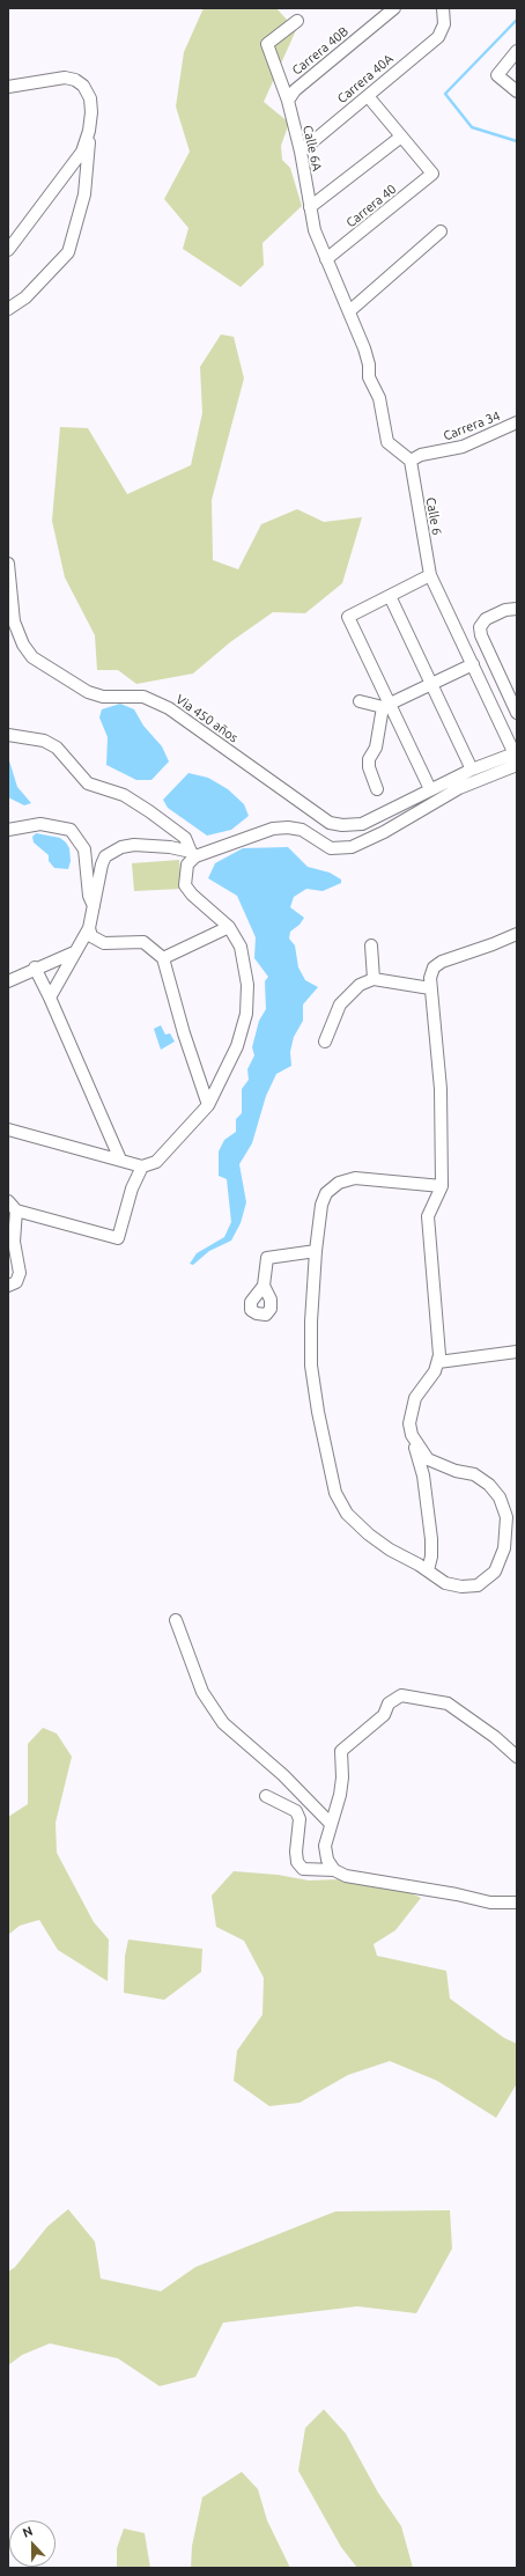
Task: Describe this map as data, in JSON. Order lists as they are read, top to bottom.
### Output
{
  "streets": {
    "street": [
      "Carrera 40B",
      "Carrera 40A",
      "Calle 6A",
      "Carrera 40",
      "Carrera 34",
      "Calle 6",
      "Via 450 años"
    ]
  },
  "crossings": [
    ["Carrera 40B", "Calle 6A"],
    ["Carrera 40A", "Calle 6A"],
    ["Calle 6A", "Carrera 40"],
    ["Calle 6A", "Carrera 34"],
    ["Calle 6A", "Calle 6"],
    ["Carrera 34", "Calle 6"],
    ["Calle 6", "Via 450 años"]
  ],
  "north": "top"
}
